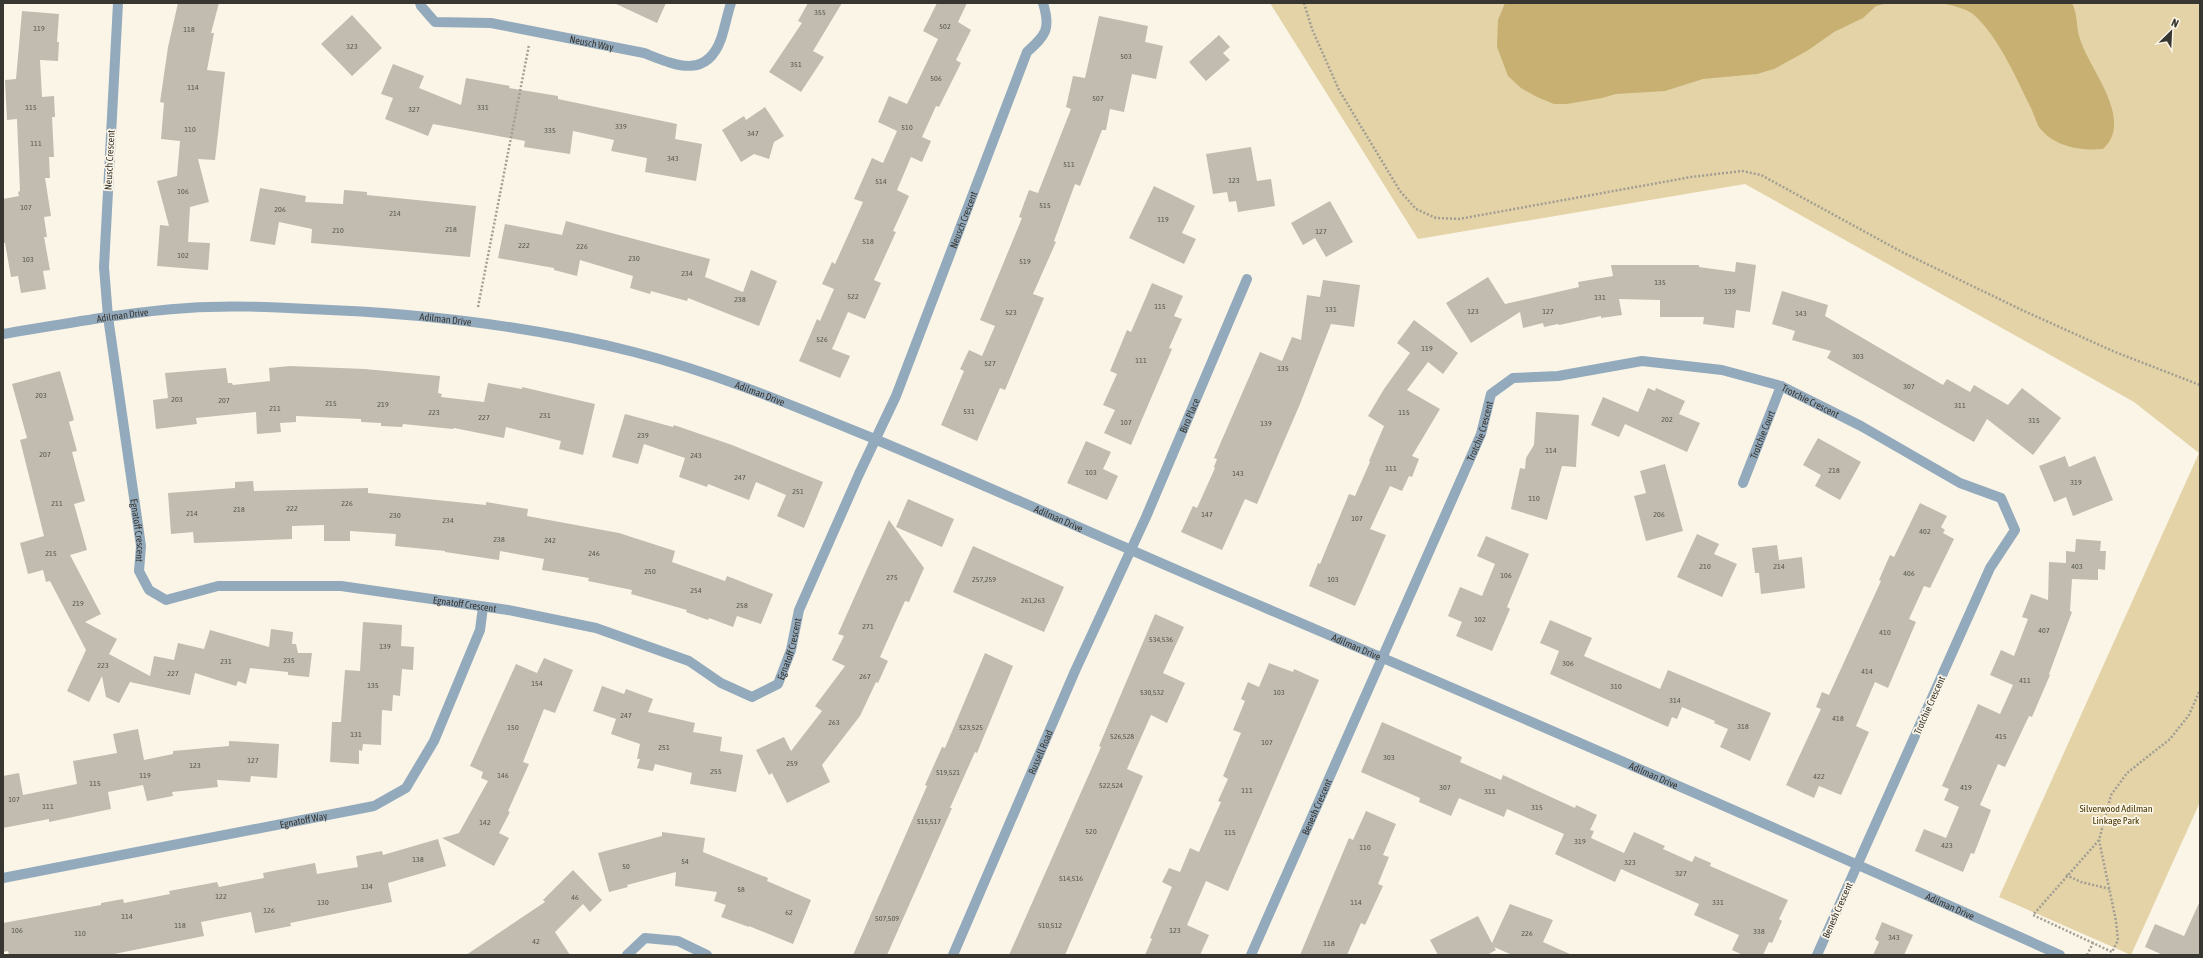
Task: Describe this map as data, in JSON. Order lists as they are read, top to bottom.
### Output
{
  "streets": {
    "street": [
      "Neusch Way",
      "Neusch Crescent",
      "Adilman Drive",
      "Trotchie Crescent",
      "Biro Place",
      "Trotchie Court",
      "Egnatoff Crescent",
      "Russell Road",
      "Benesh Crescent",
      "Egnatoff Way"
    ]
  },
  "crossings": [
    ["Neusch Crescent", "Adilman Drive"],
    ["Neusch Crescent", "Egnatoff Crescent"],
    ["Adilman Drive", "Trotchie Crescent"],
    ["Adilman Drive", "Biro Place"],
    ["Adilman Drive", "Egnatoff Crescent"],
    ["Adilman Drive", "Russell Road"],
    ["Adilman Drive", "Benesh Crescent"],
    ["Trotchie Crescent", "Trotchie Court"],
    ["Trotchie Crescent", "Benesh Crescent"],
    ["Biro Place", "Russell Road"],
    ["Egnatoff Crescent", "Egnatoff Way"]
  ],
  "parks": ["Silverwood Adilman Linkage Park"],
  "house_numbers": [
    "355",
    "502",
    "119",
    "118",
    "323",
    "503",
    "351",
    "506",
    "114",
    "507",
    "115",
    "331",
    "327",
    "339",
    "510",
    "110",
    "335",
    "347",
    "111",
    "343",
    "511",
    "123",
    "514",
    "106",
    "515",
    "107",
    "206",
    "214",
    "119",
    "218",
    "210",
    "127",
    "518",
    "222",
    "226",
    "102",
    "230",
    "103",
    "519",
    "234",
    "135",
    "139",
    "522",
    "131",
    "238",
    "115",
    "131",
    "123",
    "127",
    "523",
    "143",
    "526",
    "119",
    "303",
    "111",
    "527",
    "135",
    "307",
    "203",
    "203",
    "207",
    "215",
    "219",
    "311",
    "211",
    "531",
    "223",
    "115",
    "231",
    "227",
    "202",
    "315",
    "107",
    "139",
    "239",
    "114",
    "207",
    "243",
    "111",
    "218",
    "103",
    "143",
    "247",
    "319",
    "251",
    "110",
    "211",
    "226",
    "222",
    "218",
    "214",
    "147",
    "206",
    "230",
    "107",
    "234",
    "402",
    "238",
    "242",
    "215",
    "246",
    "210",
    "214",
    "403",
    "250",
    "406",
    "106",
    "275",
    "257,259",
    "103",
    "254",
    "261,263",
    "219",
    "258",
    "102",
    "271",
    "407",
    "410",
    "534,536",
    "139",
    "235",
    "231",
    "306",
    "223",
    "414",
    "227",
    "267",
    "411",
    "154",
    "135",
    "310",
    "530,532",
    "103",
    "314",
    "247",
    "418",
    "263",
    "318",
    "150",
    "523,525",
    "131",
    "526,528",
    "415",
    "107",
    "251",
    "303",
    "127",
    "259",
    "123",
    "255",
    "519,521",
    "119",
    "146",
    "422",
    "115",
    "522,524",
    "307",
    "419",
    "111",
    "311",
    "107",
    "111",
    "315",
    "515,517",
    "142",
    "520",
    "115",
    "319",
    "423",
    "110",
    "138",
    "54",
    "323",
    "50",
    "327",
    "514,516",
    "134",
    "58",
    "122",
    "46",
    "130",
    "114",
    "331",
    "126",
    "62",
    "114",
    "507,509",
    "118",
    "510,512",
    "106",
    "123",
    "338",
    "110",
    "226",
    "343",
    "42",
    "118"
  ],
  "north": "top right"
}
